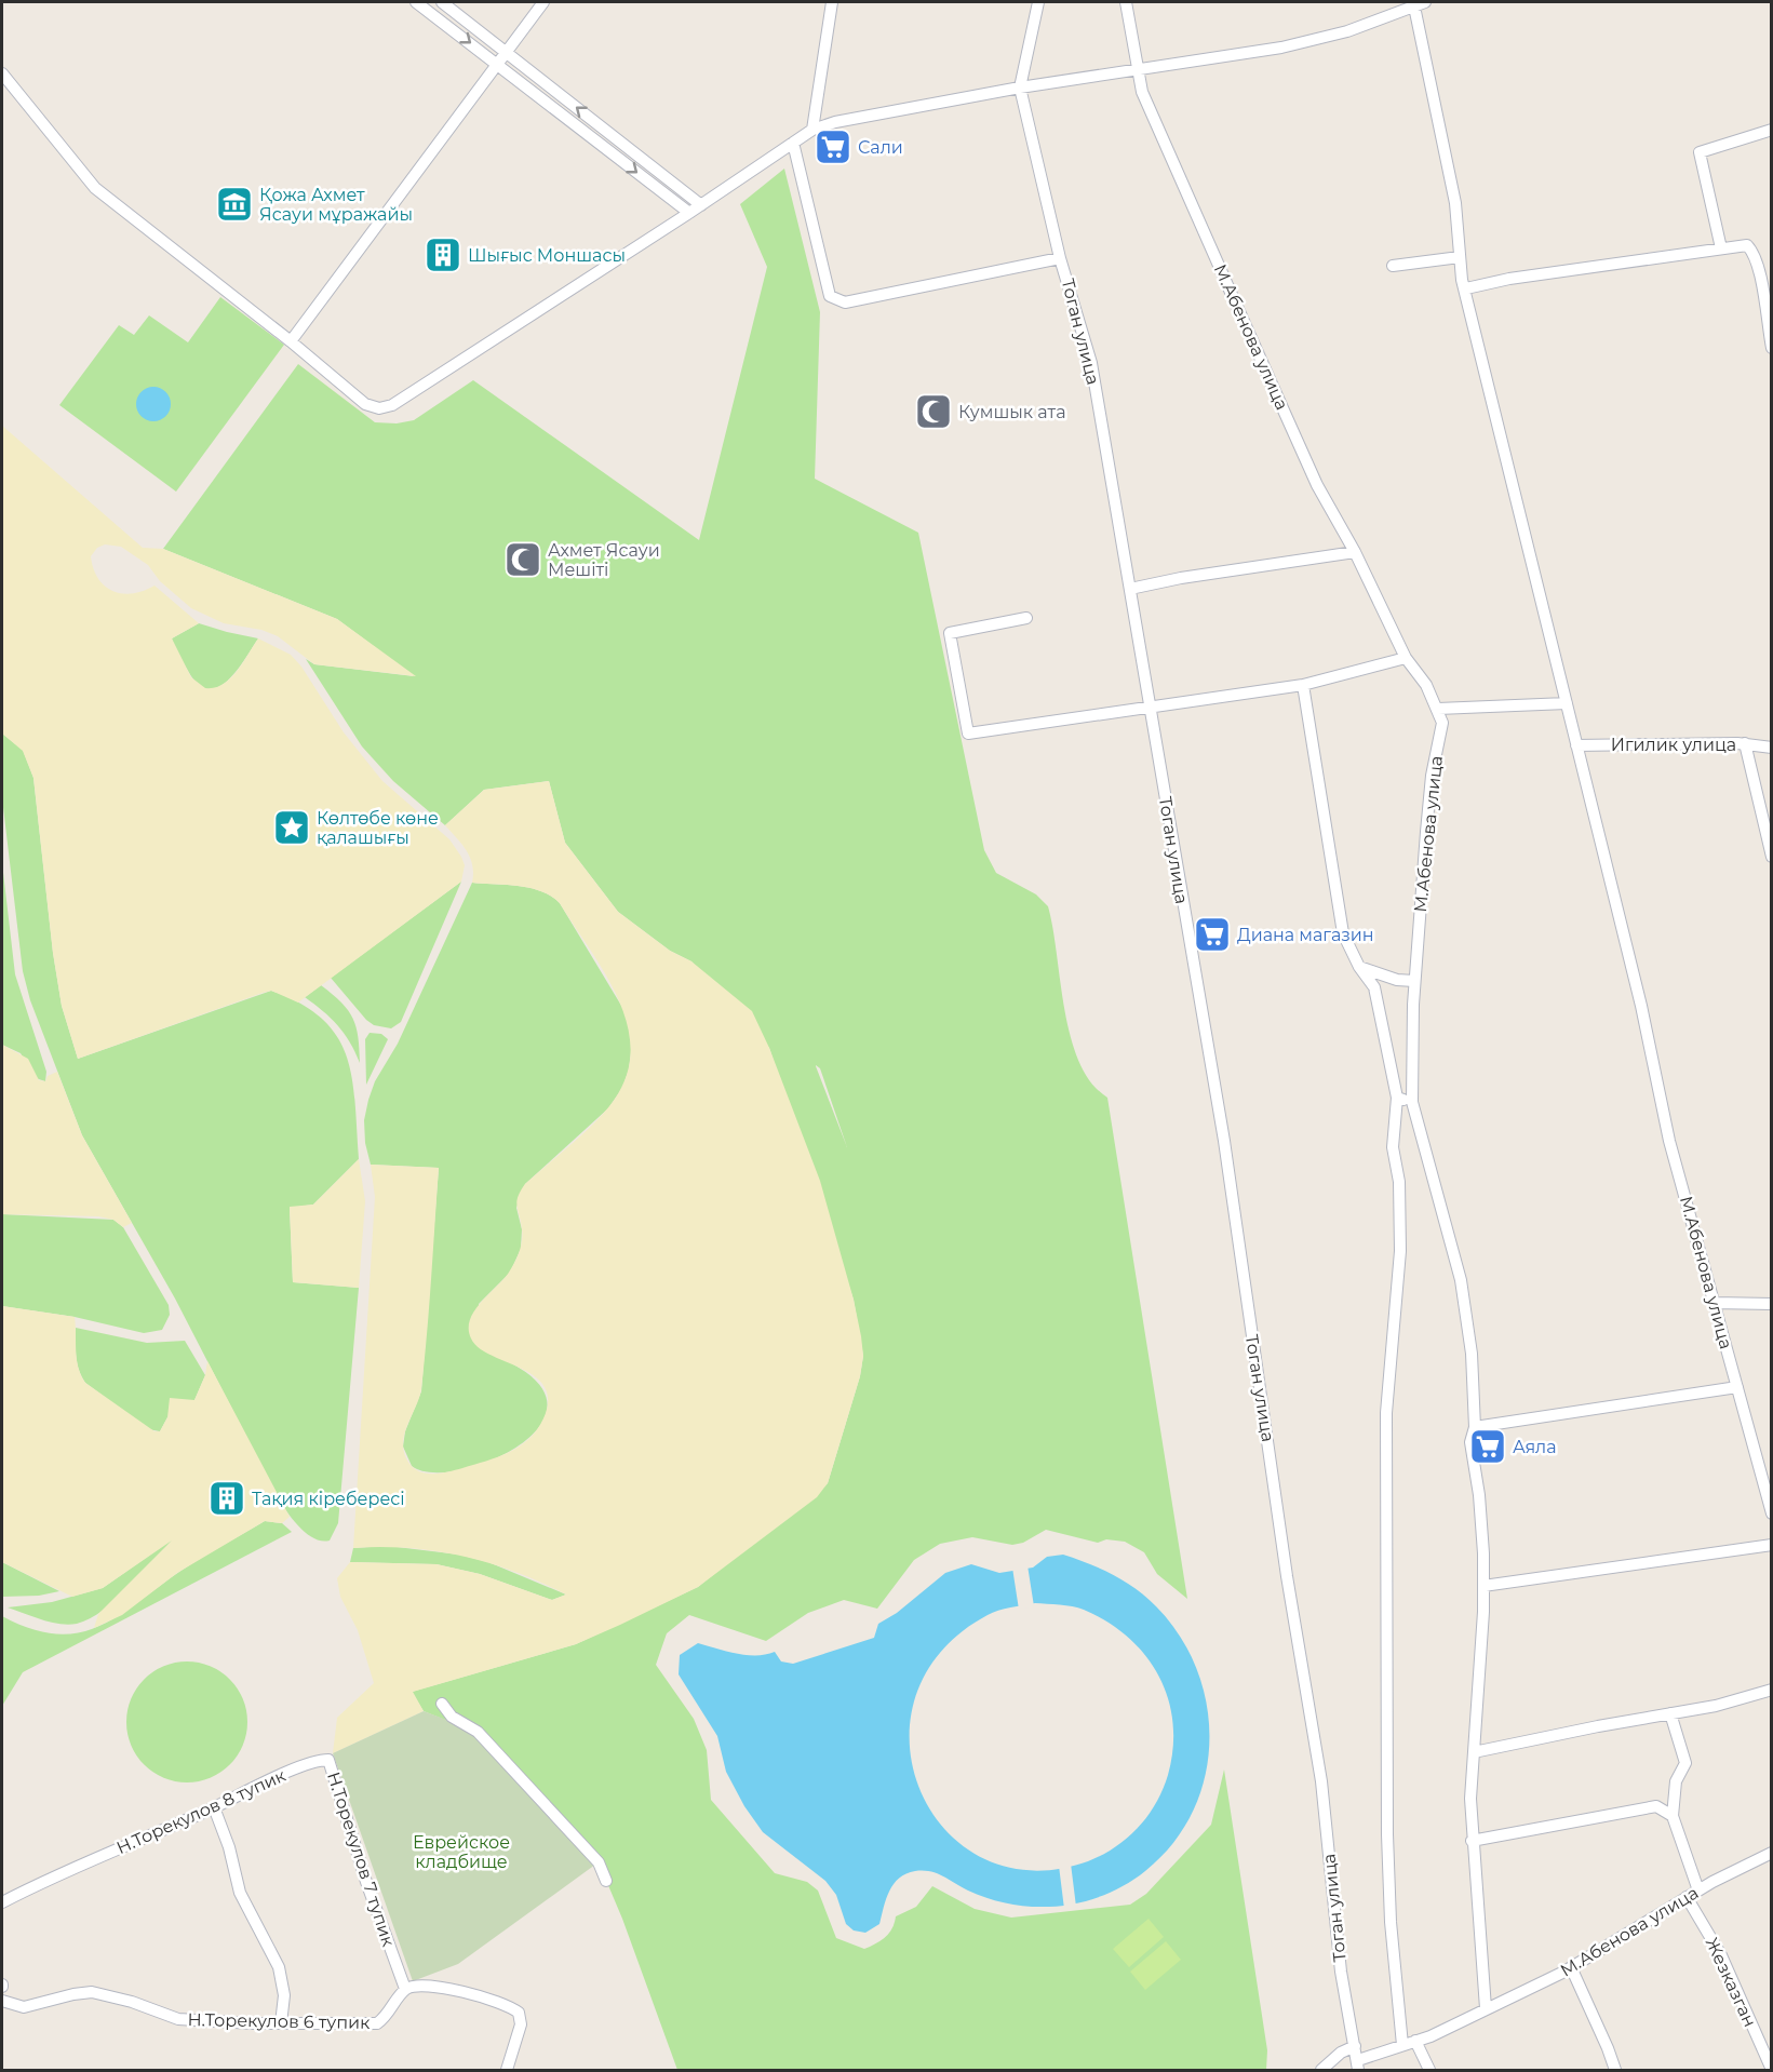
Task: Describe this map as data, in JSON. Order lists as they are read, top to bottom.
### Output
{
  "streets": {
    "street": [
      "Тоган улица",
      "М.Абенова улица",
      "Игилик улица",
      "Н.Торекулов 8 тупик",
      "Н.Торекулов 7 тупик",
      "Жезказган",
      "Н.Торекулов 6 тупик"
    ]
  },
  "crossings": [
    ["Тоган улица", "М.Абенова улица"],
    ["М.Абенова улица", "Игилик улица"],
    ["М.Абенова улица", "Жезказган"],
    ["Н.Торекулов 8 тупик", "Н.Торекулов 7 тупик"],
    ["Н.Торекулов 7 тупик", "Н.Торекулов 6 тупик"]
  ],
  "parks": ["Еврейское кладбище"],
  "places": {
    "supermarket": ["Сали", "Диана магазин", "Аяла"],
    "museum": ["Қожа Ахмет Ясауи мұражайы"],
    "building": ["Шығыс Моншасы", "Тақия кіребересі"],
    "mosque": ["Кумшык ата", "Ахмет Ясауи Мешіті"],
    "place": ["Көлтөбе көне қалашығы"]
  }
}
